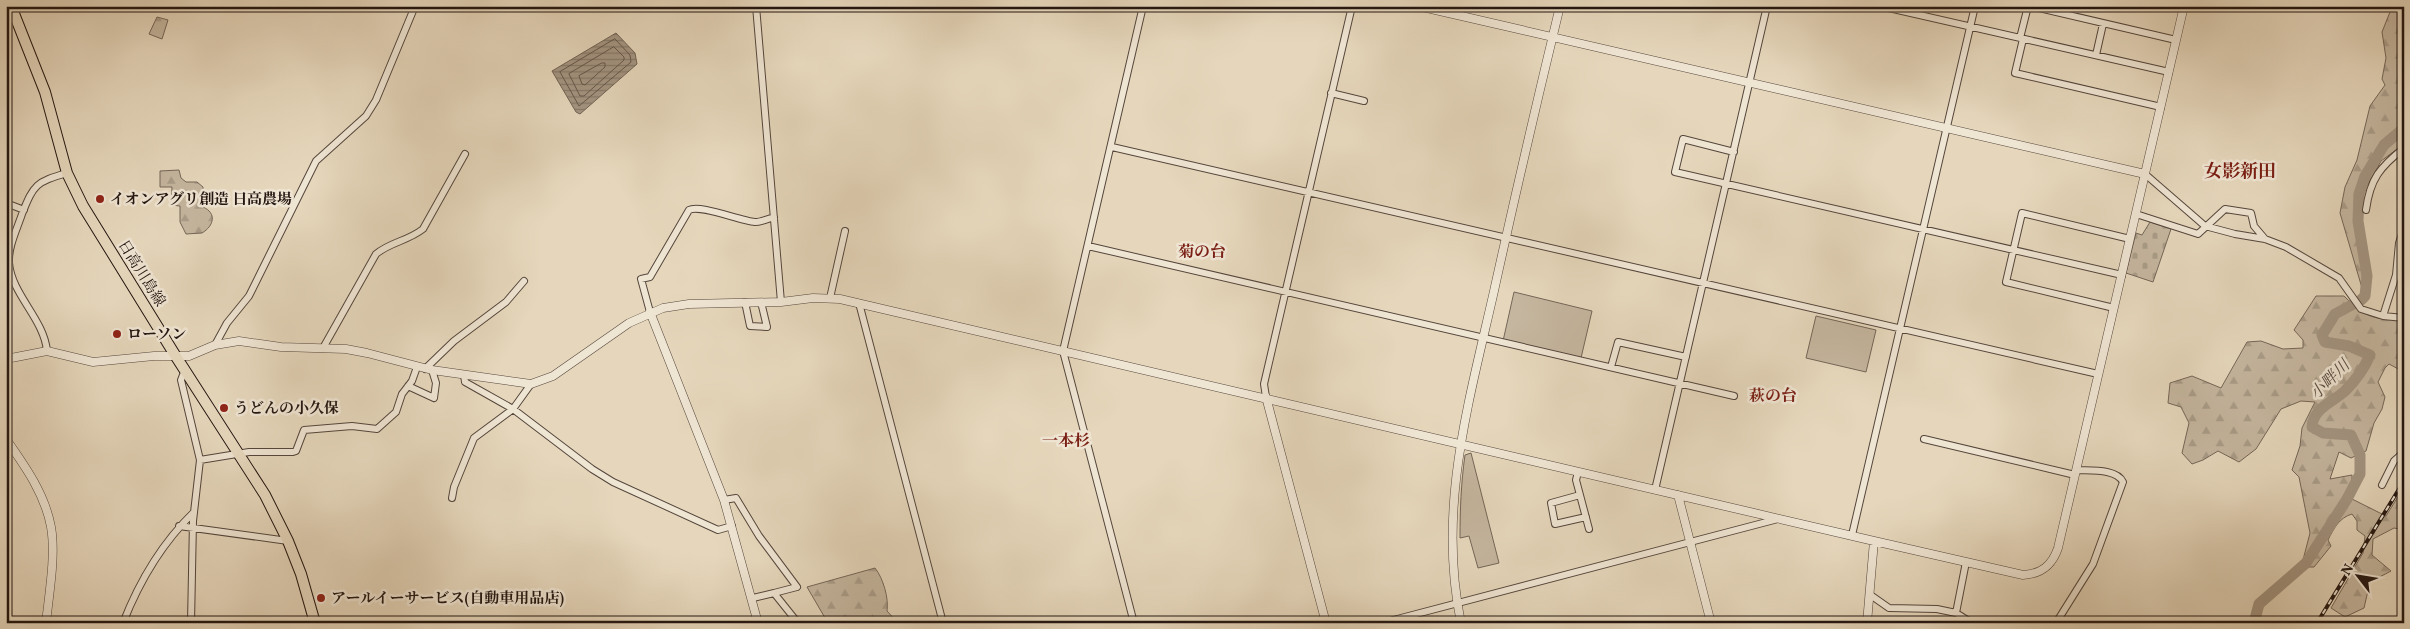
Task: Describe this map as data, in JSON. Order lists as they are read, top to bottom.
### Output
{
  "streets": {
    "main road": ["日高川島線"]
  },
  "districts": [
    "女影新田",
    "菊の台",
    "萩の台",
    "一本杉"
  ],
  "water": ["小畔川"],
  "places": [
    "イオンアグリ創造 日高農場",
    "ローソン",
    "うどんの小久保",
    "アールイーサービス(自動車用品店)"
  ],
  "north": "top left"
}
